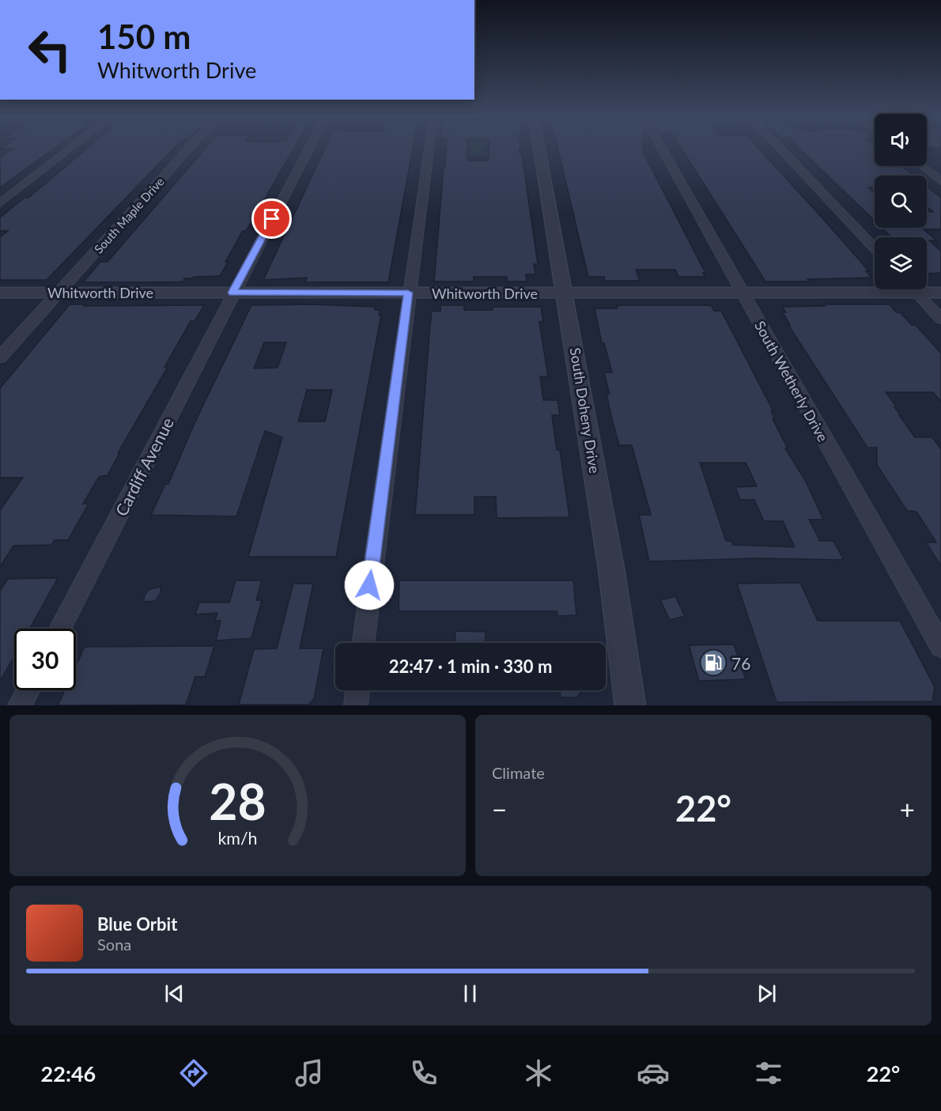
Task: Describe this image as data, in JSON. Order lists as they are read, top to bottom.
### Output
{
  "streets": {
    "street": [
      "South Maple Drive",
      "Whitworth Drive",
      "South Wetherly Drive",
      "South Doheny Drive",
      "Cardiff Avenue"
    ]
  },
  "crossings": [
    ["South Maple Drive", "Whitworth Drive"],
    ["Whitworth Drive", "South Wetherly Drive"],
    ["Whitworth Drive", "South Doheny Drive"],
    ["Whitworth Drive", "Cardiff Avenue"]
  ],
  "places": {
    "fuel station": ["76"]
  },
  "page": {
    "turn": ["150 m", "Whitworth Drive"],
    "limit": "30",
    "trip": "22:47 · 1 min · 330 m",
    "tile": "Climate",
    "heat": ["−", "22°", "+"],
    "song": ["Blue Orbit", "Sona"],
    "tabs": ["22:46", "22°"],
    "gauge": ["28", "km/h"]
  }
}
